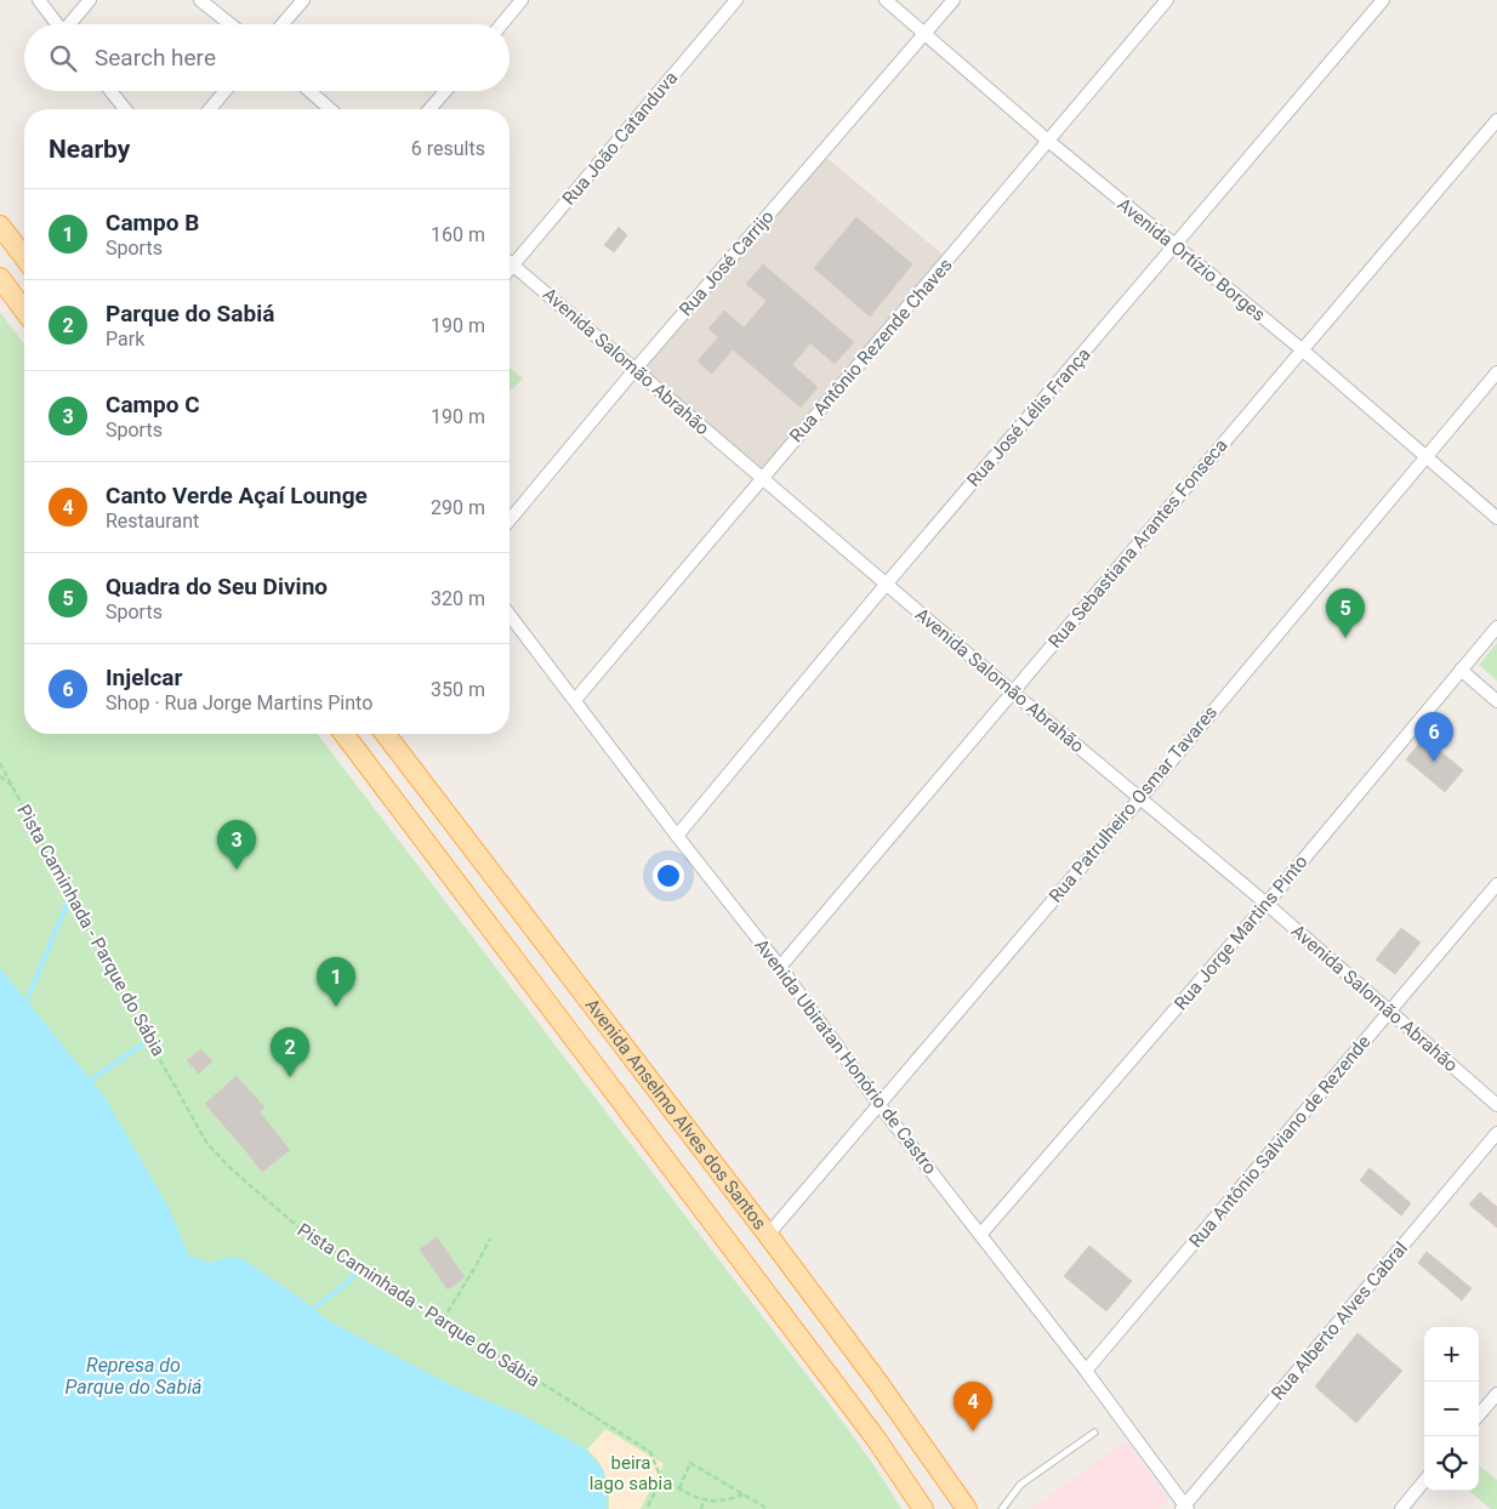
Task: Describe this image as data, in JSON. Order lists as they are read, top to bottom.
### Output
{
  "streets": {
    "main road": ["Avenida Anselmo Alves dos Santos"],
    "street": [
      "Rua João Catanduva",
      "Avenida Ortízio Borges",
      "Rua José Carrijo",
      "Rua Antônio Rezende Chaves",
      "Avenida Salomão Abrahão",
      "Rua José Lélis França",
      "Rua Sebastiana Arantes Fonseca",
      "Rua Patrulheiro Osmar Tavares",
      "Rua Jorge Martins Pinto",
      "Avenida Ubiratan Honório de Castro",
      "Rua Antônio Salviano de Rezende",
      "Rua Alberto Alves Cabral"
    ],
    "path": ["Pista Caminhada - Parque do Sábia"]
  },
  "crossings": [
    ["Rua João Catanduva", "Avenida Salomão Abrahão"],
    ["Avenida Ortízio Borges", "Rua José Carrijo"],
    ["Avenida Ortízio Borges", "Rua Antônio Rezende Chaves"],
    ["Avenida Ortízio Borges", "Rua José Lélis França"],
    ["Avenida Ortízio Borges", "Rua Sebastiana Arantes Fonseca"],
    ["Avenida Ortízio Borges", "Rua Patrulheiro Osmar Tavares"],
    ["Rua José Carrijo", "Avenida Salomão Abrahão"],
    ["Rua Antônio Rezende Chaves", "Avenida Salomão Abrahão"],
    ["Rua Antônio Rezende Chaves", "Avenida Ubiratan Honório de Castro"],
    ["Avenida Salomão Abrahão", "Rua José Lélis França"],
    ["Avenida Salomão Abrahão", "Rua Sebastiana Arantes Fonseca"],
    ["Avenida Salomão Abrahão", "Rua Patrulheiro Osmar Tavares"],
    ["Avenida Salomão Abrahão", "Rua Jorge Martins Pinto"],
    ["Avenida Salomão Abrahão", "Rua Antônio Salviano de Rezende"],
    ["Rua José Lélis França", "Avenida Ubiratan Honório de Castro"],
    ["Rua Sebastiana Arantes Fonseca", "Avenida Ubiratan Honório de Castro"],
    ["Rua Patrulheiro Osmar Tavares", "Avenida Ubiratan Honório de Castro"],
    ["Rua Patrulheiro Osmar Tavares", "Avenida Anselmo Alves dos Santos"],
    ["Rua Jorge Martins Pinto", "Avenida Ubiratan Honório de Castro"],
    ["Avenida Ubiratan Honório de Castro", "Rua Antônio Salviano de Rezende"],
    ["Avenida Ubiratan Honório de Castro", "Rua Alberto Alves Cabral"]
  ],
  "water": ["Represa do Parque do Sabiá"],
  "parks": ["beira lago sabia"],
  "page": {
    "search": "Search here",
    "heading": ["Nearby", "6 results"],
    "list": [
      {
        "mark": "1",
        "name": "Campo B",
        "note": "Sports",
        "value": "160 m"
      },
      {
        "mark": "2",
        "name": "Parque do Sabiá",
        "note": "Park",
        "value": "190 m"
      },
      {
        "mark": "3",
        "name": "Campo C",
        "note": "Sports",
        "value": "190 m"
      },
      {
        "mark": "4",
        "name": "Canto Verde Açaí Lounge",
        "note": "Restaurant",
        "value": "290 m"
      },
      {
        "mark": "5",
        "name": "Quadra do Seu Divino",
        "note": "Sports",
        "value": "320 m"
      },
      {
        "mark": "6",
        "name": "Injelcar",
        "note": "Shop · Rua Jorge Martins Pinto",
        "value": "350 m"
      }
    ],
    "pins": [
      "5",
      "6",
      "3",
      "1",
      "2",
      "4"
    ],
    "map_buttons": ["+", "−"]
  }
}
